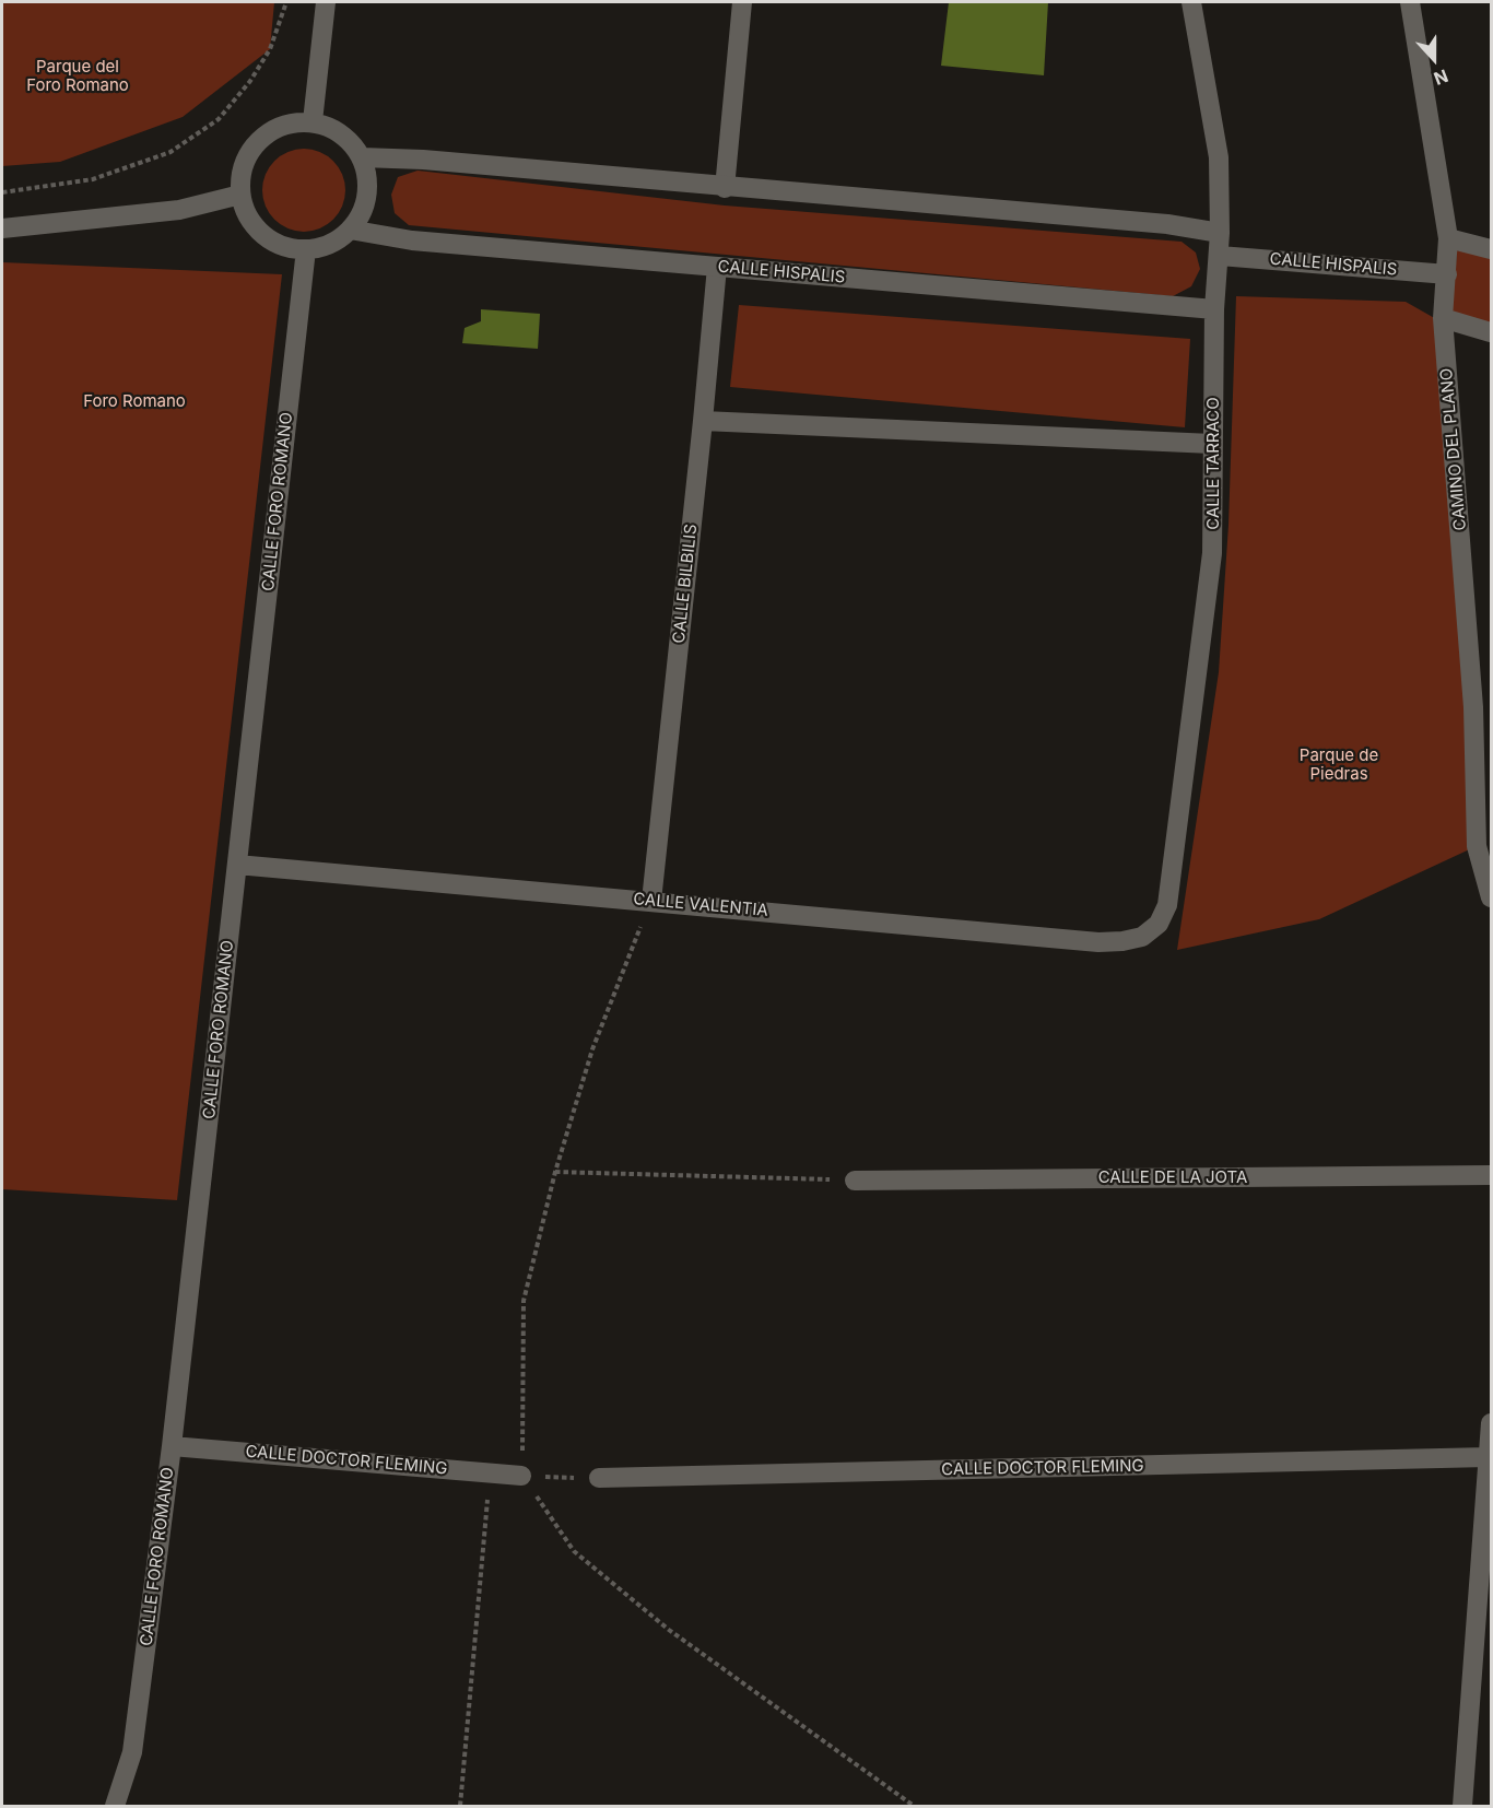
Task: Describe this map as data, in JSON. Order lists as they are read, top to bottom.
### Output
{
  "streets": {
    "street": [
      "CALLE HISPALIS",
      "CAMINO DEL PLANO",
      "CALLE TARRACO",
      "CALLE FORO ROMANO",
      "CALLE BILBILIS",
      "CALLE VALENTIA",
      "CALLE DE LA JOTA",
      "CALLE DOCTOR FLEMING"
    ]
  },
  "crossings": [
    ["CALLE HISPALIS", "CAMINO DEL PLANO"],
    ["CALLE HISPALIS", "CALLE TARRACO"],
    ["CALLE HISPALIS", "CALLE FORO ROMANO"],
    ["CALLE HISPALIS", "CALLE BILBILIS"],
    ["CALLE TARRACO", "CALLE VALENTIA"],
    ["CALLE FORO ROMANO", "CALLE VALENTIA"],
    ["CALLE FORO ROMANO", "CALLE DOCTOR FLEMING"],
    ["CALLE BILBILIS", "CALLE VALENTIA"]
  ],
  "parks": ["Parque del Foro Romano", "Foro Romano", "Parque de Piedras"],
  "north": "bottom"
}
